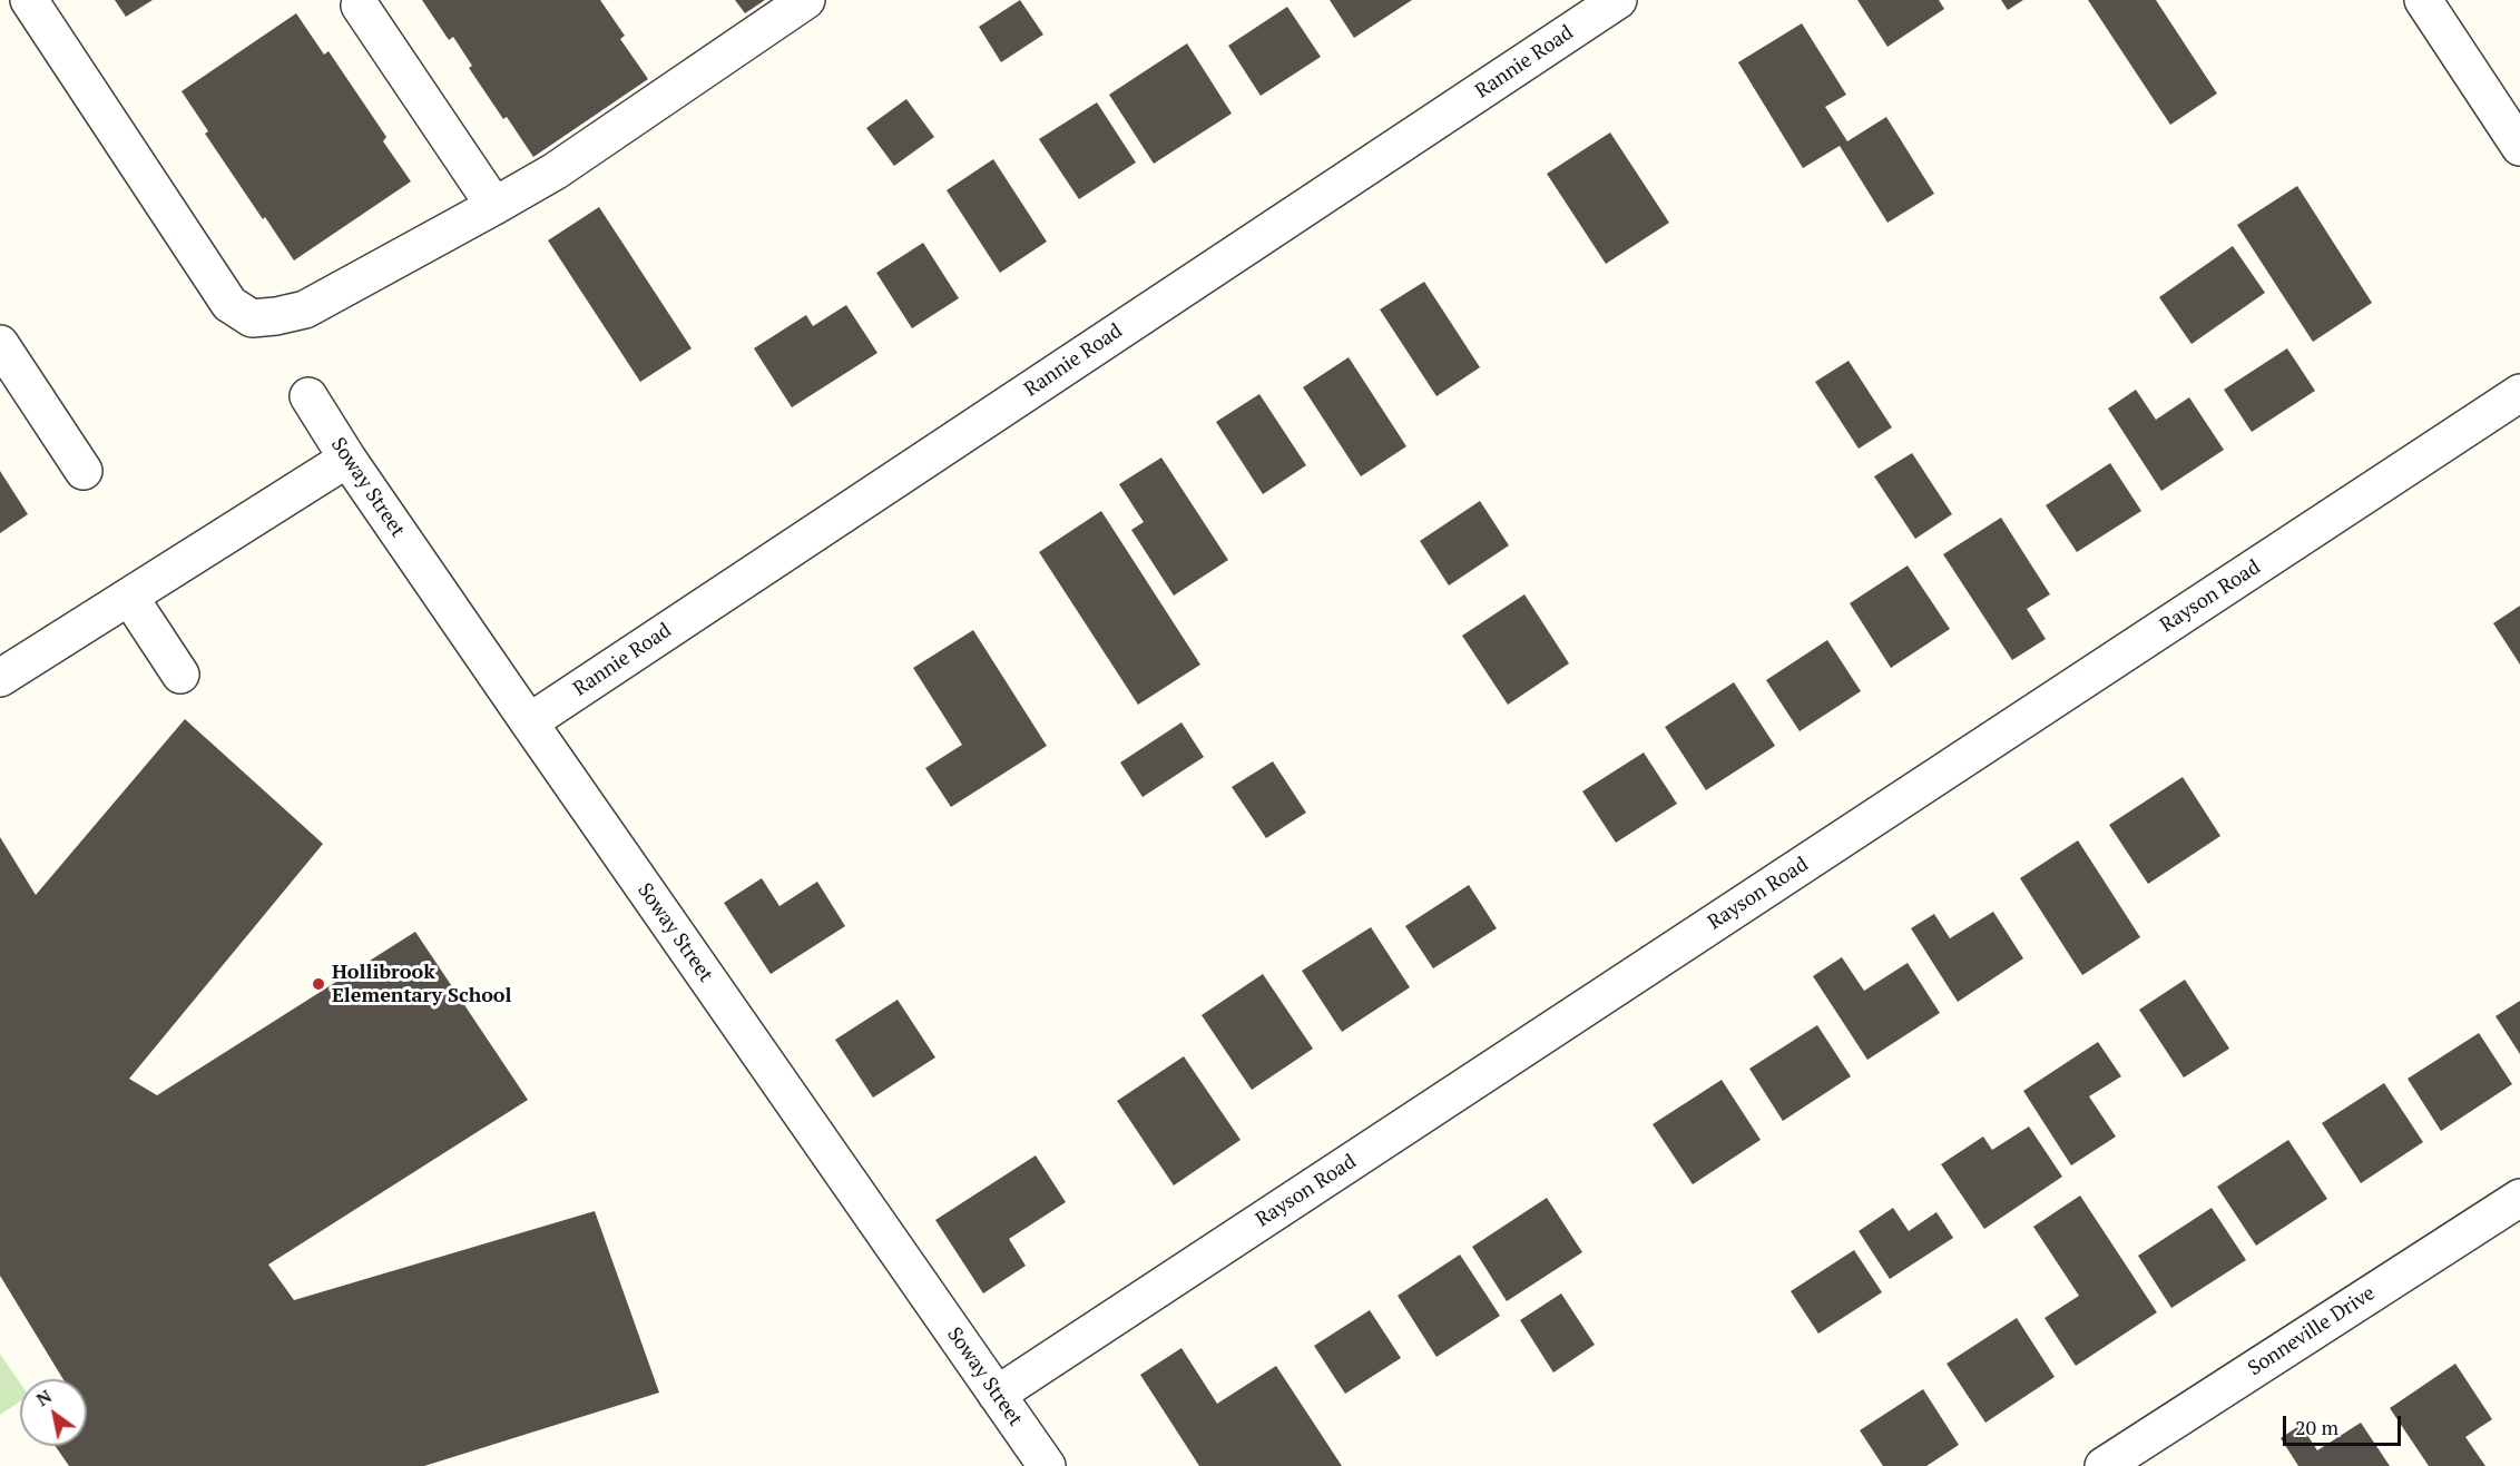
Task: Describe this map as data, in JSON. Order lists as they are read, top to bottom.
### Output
{
  "streets": {
    "street": [
      "Rannie Road",
      "Soway Street",
      "Rayson Road",
      "Sonneville Drive"
    ]
  },
  "crossings": [
    ["Rannie Road", "Soway Street"],
    ["Soway Street", "Rayson Road"]
  ],
  "places": ["Hollibrook Elementary School"],
  "scale_bar": "20 m",
  "north": "top left"
}
